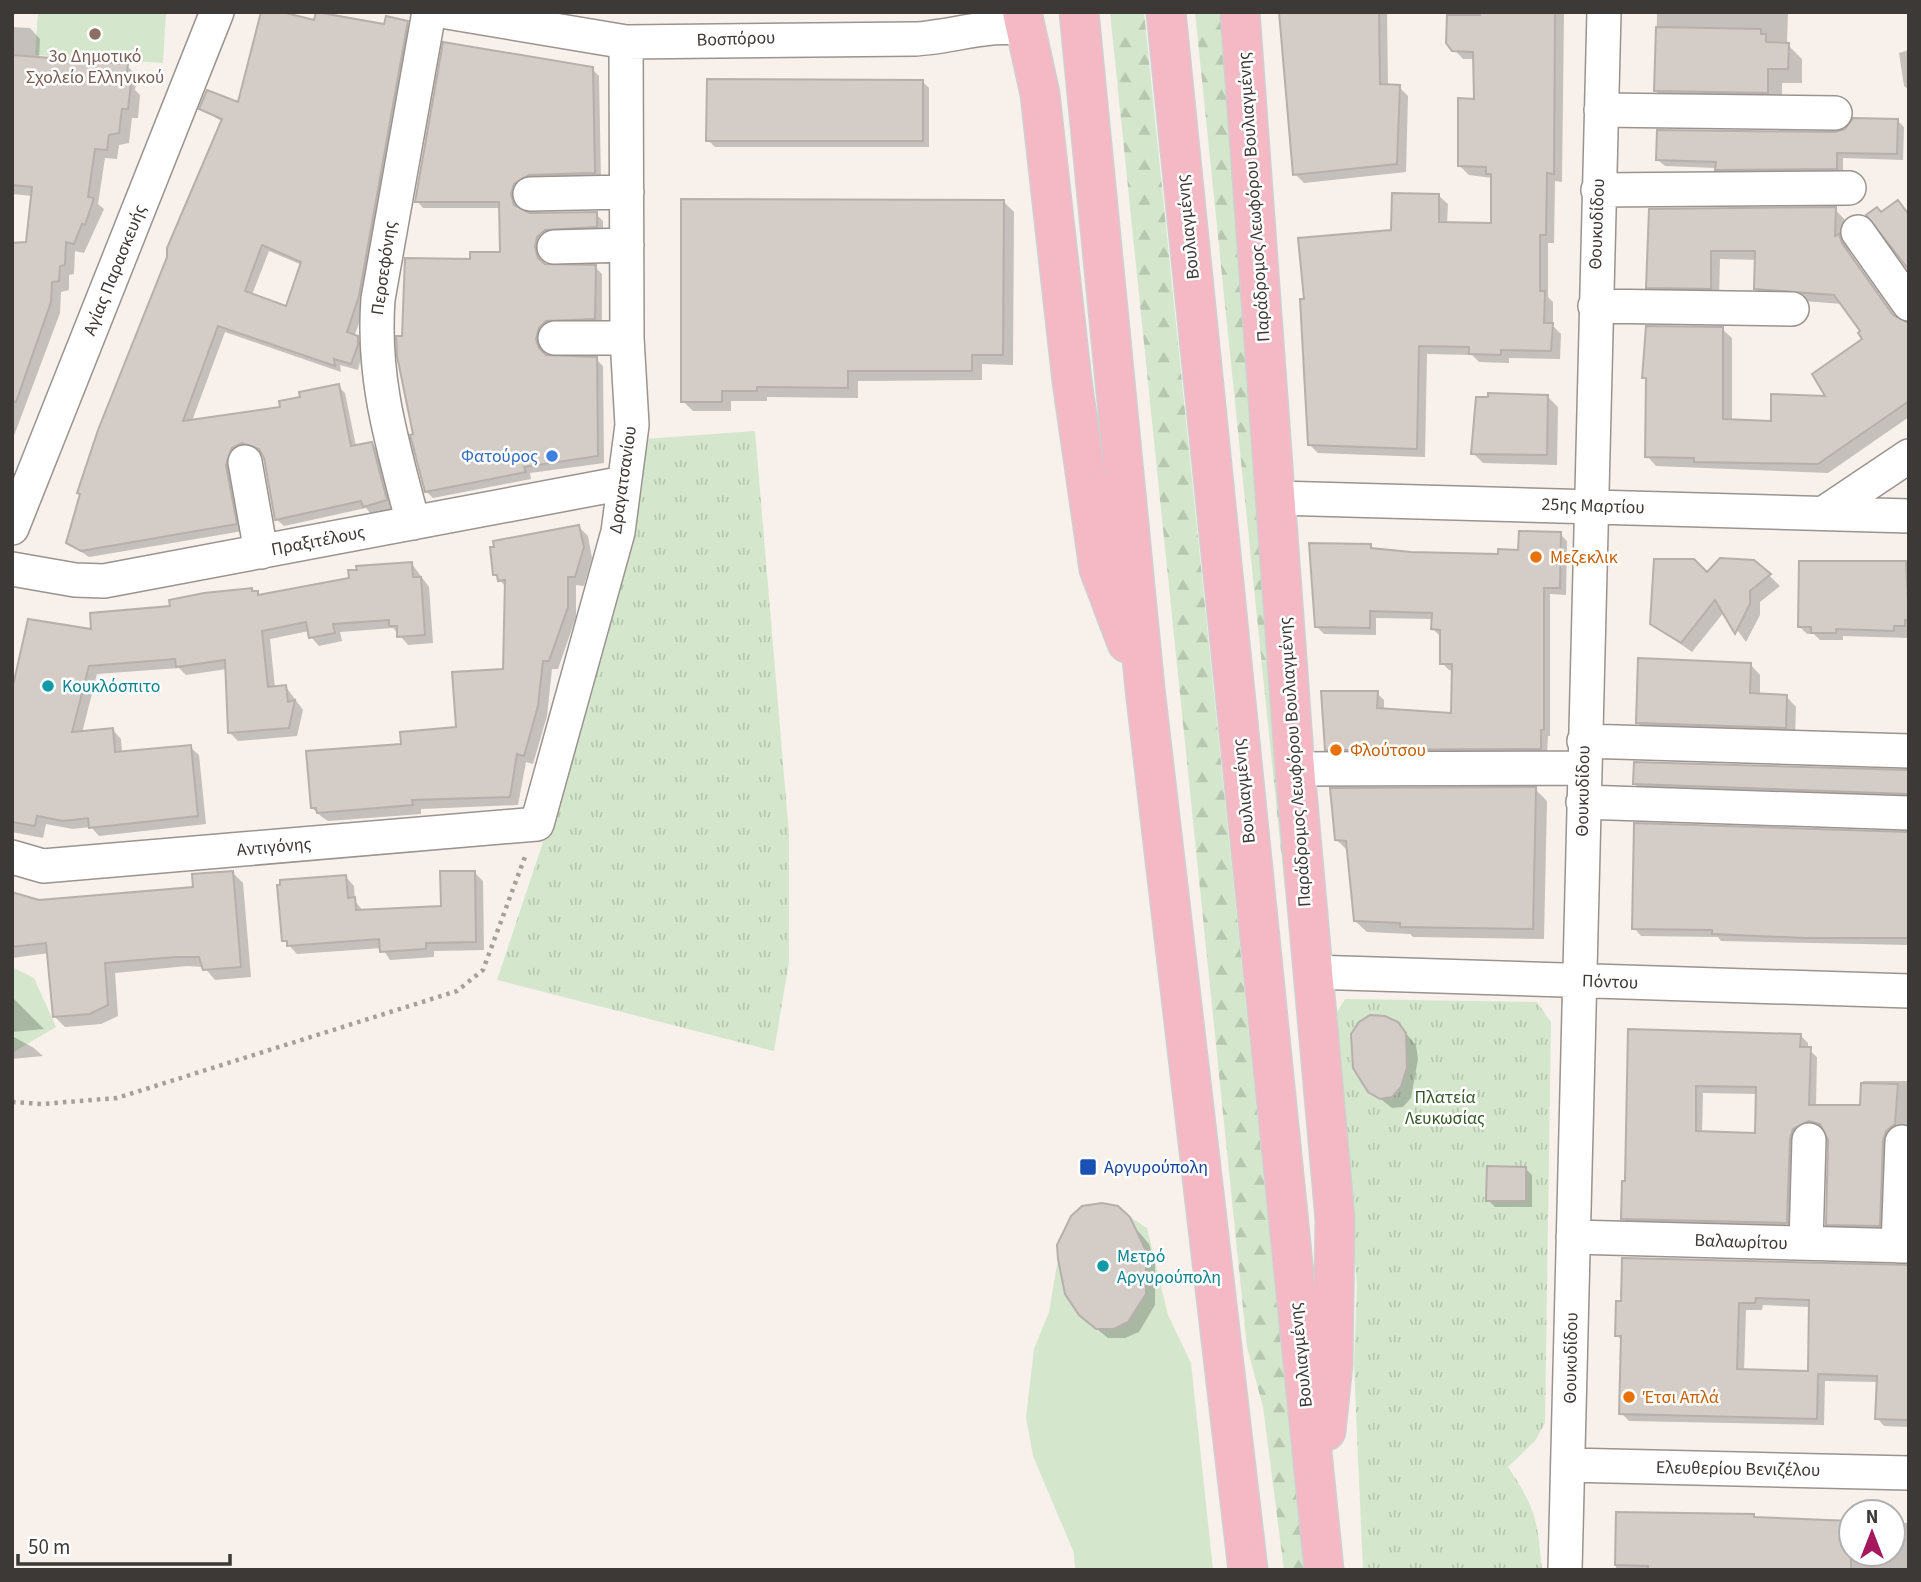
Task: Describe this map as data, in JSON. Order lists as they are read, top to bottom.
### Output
{
  "streets": {
    "main road": ["Παράδρομος Λεωφόρου Βουλιαγμένης", "Βουλιαγμένης"],
    "street": [
      "Βοσπόρου",
      "Θουκυδίδου",
      "Περσεφόνης",
      "Αγίας Παρασκευής",
      "Δραγατσανίου",
      "25ης Μαρτίου",
      "Πραξιτέλους",
      "Αντιγόνης",
      "Πόντου",
      "Βαλαωρίτου",
      "Ελευθερίου Βενιζέλου"
    ]
  },
  "crossings": [
    ["Βοσπόρου", "Δραγατσανίου"],
    ["Παράδρομος Λεωφόρου Βουλιαγμένης", "Βουλιαγμένης"],
    ["Παράδρομος Λεωφόρου Βουλιαγμένης", "25ης Μαρτίου"],
    ["Παράδρομος Λεωφόρου Βουλιαγμένης", "Πόντου"],
    ["Θουκυδίδου", "25ης Μαρτίου"],
    ["Θουκυδίδου", "Πόντου"],
    ["Θουκυδίδου", "Βαλαωρίτου"],
    ["Θουκυδίδου", "Ελευθερίου Βενιζέλου"],
    ["Περσεφόνης", "Πραξιτέλους"],
    ["Δραγατσανίου", "Πραξιτέλους"],
    ["Δραγατσανίου", "Αντιγόνης"]
  ],
  "parks": ["Πλατεία Λευκωσίας"],
  "places": {
    "other": [
      "3ο Δημοτικό Σχολείο Ελληνικού",
      "Φατούρος",
      "Μεζεκλικ",
      "Κουκλόσπιτο",
      "Φλούτσου",
      "Μετρό Αργυρούπολη",
      "Έτσι Απλά"
    ],
    "transit": ["Αργυρούπολη"]
  },
  "scale_bar": "50 m",
  "north": "top"
}
